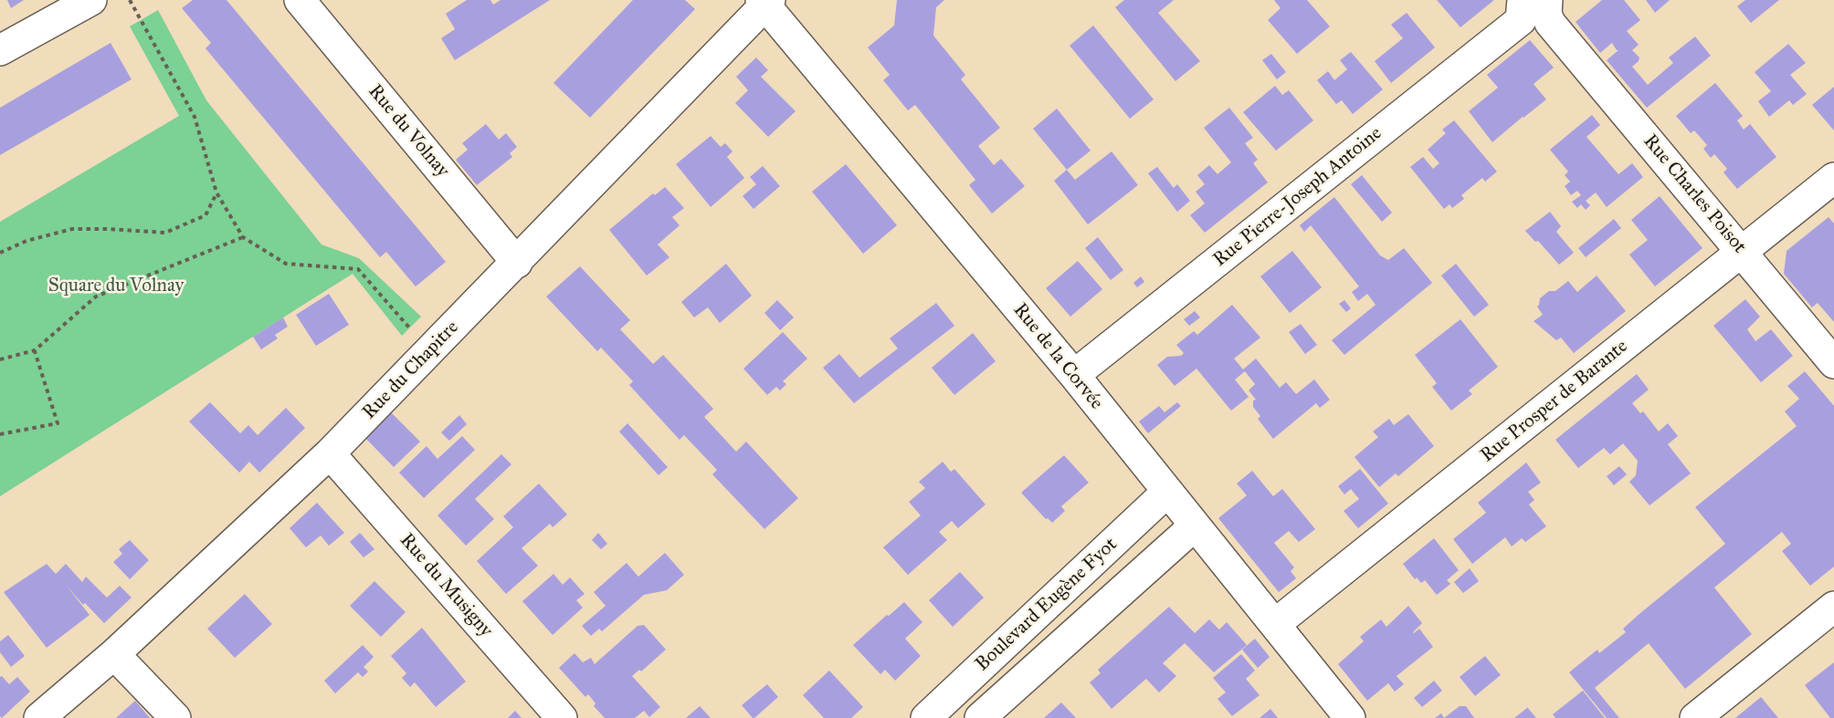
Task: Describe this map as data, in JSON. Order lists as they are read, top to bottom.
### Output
{
  "streets": {
    "street": [
      "Rue du Volnay",
      "Rue Charles Poisot",
      "Rue Pierre-Joseph Antoine",
      "Rue de la Corvée",
      "Rue du Chapitre",
      "Rue Prosper de Barante",
      "Rue du Musigny",
      "Boulevard Eugène Fyot"
    ]
  },
  "crossings": [
    ["Rue du Volnay", "Rue du Chapitre"],
    ["Rue Charles Poisot", "Rue Prosper de Barante"],
    ["Rue Pierre-Joseph Antoine", "Rue de la Corvée"],
    ["Rue de la Corvée", "Rue du Chapitre"],
    ["Rue de la Corvée", "Rue Prosper de Barante"],
    ["Rue de la Corvée", "Boulevard Eugène Fyot"],
    ["Rue du Chapitre", "Rue du Musigny"]
  ],
  "parks": ["Square du Volnay"]
}
